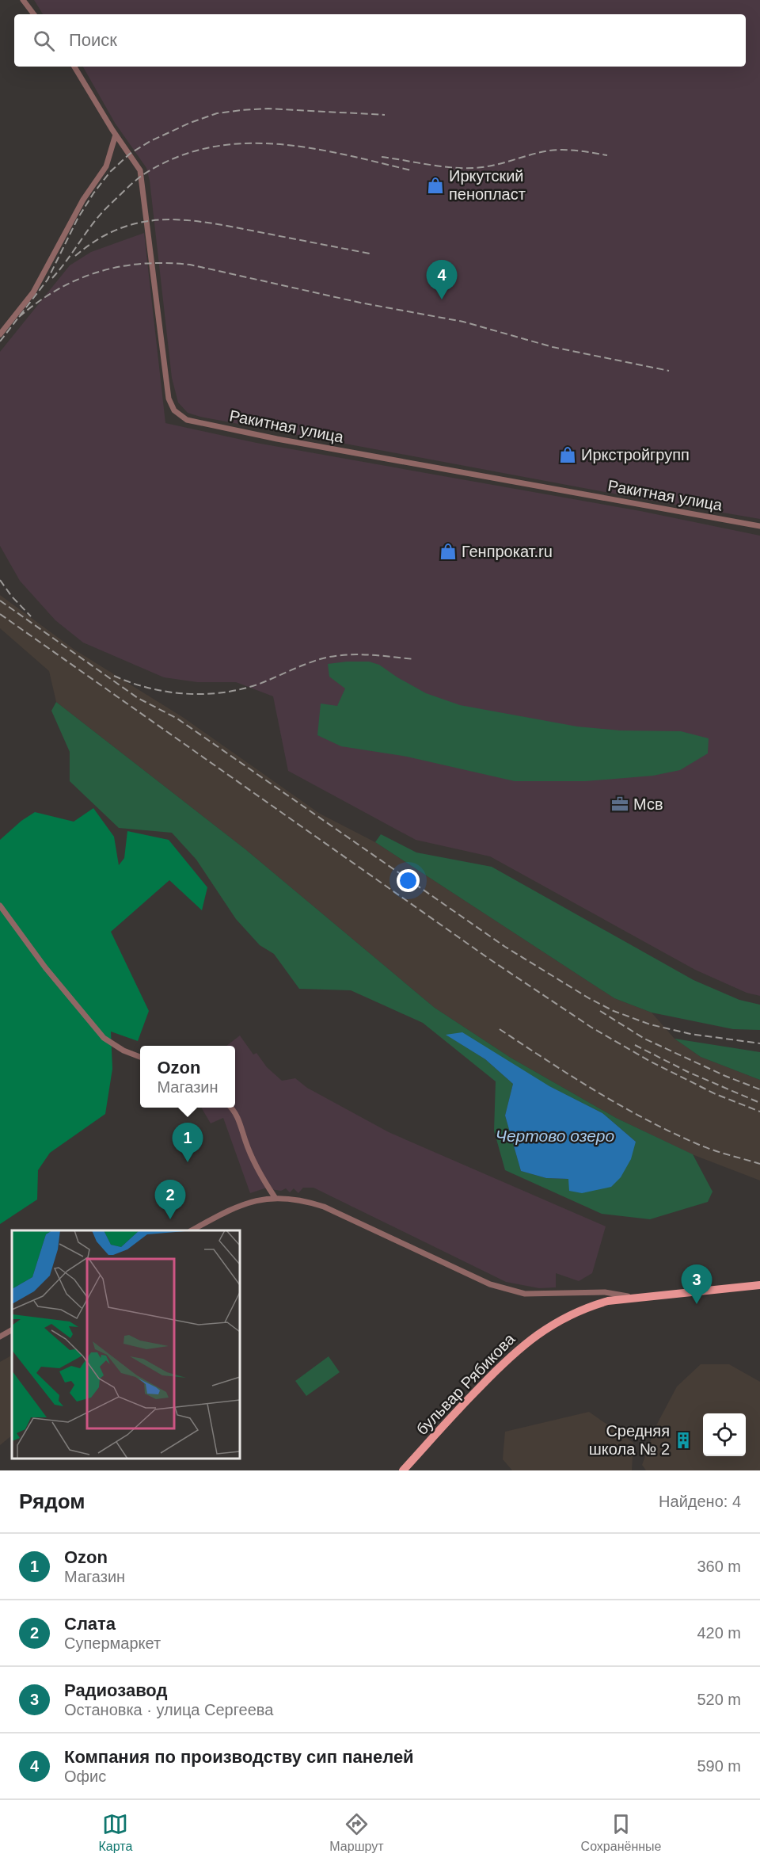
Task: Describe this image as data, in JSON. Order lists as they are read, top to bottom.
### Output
{
  "streets": {
    "main road": ["бульвар Рябикова"],
    "street": ["Ракитная улица"]
  },
  "water": ["Чертово озеро"],
  "places": {
    "shop": ["Иркутский пенопласт", "Иркстройгрупп", "Генпрокат.ru"],
    "office": ["Мсв"],
    "building": ["Средняя школа № 2"]
  },
  "page": {
    "search": "Поиск",
    "pins": [
      "4",
      "1",
      "2",
      "3"
    ],
    "popup": ["Ozon", "Магазин"],
    "heading": ["Рядом", "Найдено: 4"],
    "list": [
      {
        "mark": "1",
        "name": "Ozon",
        "note": "Магазин",
        "value": "360 m"
      },
      {
        "mark": "2",
        "name": "Слата",
        "note": "Супермаркет",
        "value": "420 m"
      },
      {
        "mark": "3",
        "name": "Радиозавод",
        "note": "Остановка · улица Сергеева",
        "value": "520 m"
      },
      {
        "mark": "4",
        "name": "Компания по производству сип панелей",
        "note": "Офис",
        "value": "590 m"
      }
    ],
    "nav": ["Карта", "Маршрут", "Сохранённые"]
  }
}
